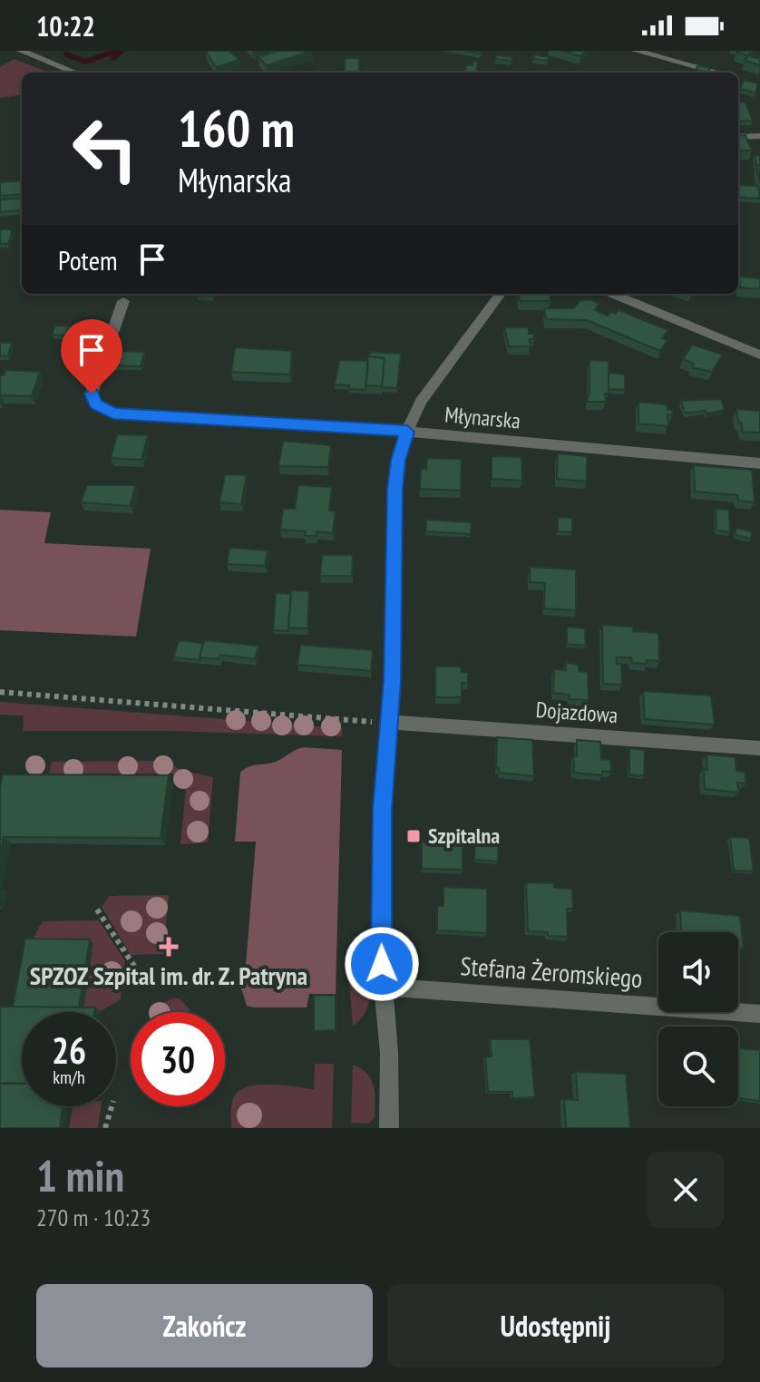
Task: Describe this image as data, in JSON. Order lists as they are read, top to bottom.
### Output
{
  "streets": {
    "street": ["Młynarska", "Dojazdowa", "Stefana Żeromskiego"]
  },
  "places": {
    "transit": ["Szpitalna"],
    "health": ["SPZOZ Szpital im. dr. Z. Patryna"]
  },
  "page": {
    "status": "10:22",
    "turn": ["160 m", "Młynarska"],
    "then": "Potem",
    "speed": "26 km/h",
    "limit": "30",
    "heading": ["1 min", "270 m · 10:23"],
    "buttons": ["Zakończ", "Udostępnij"]
  }
}
